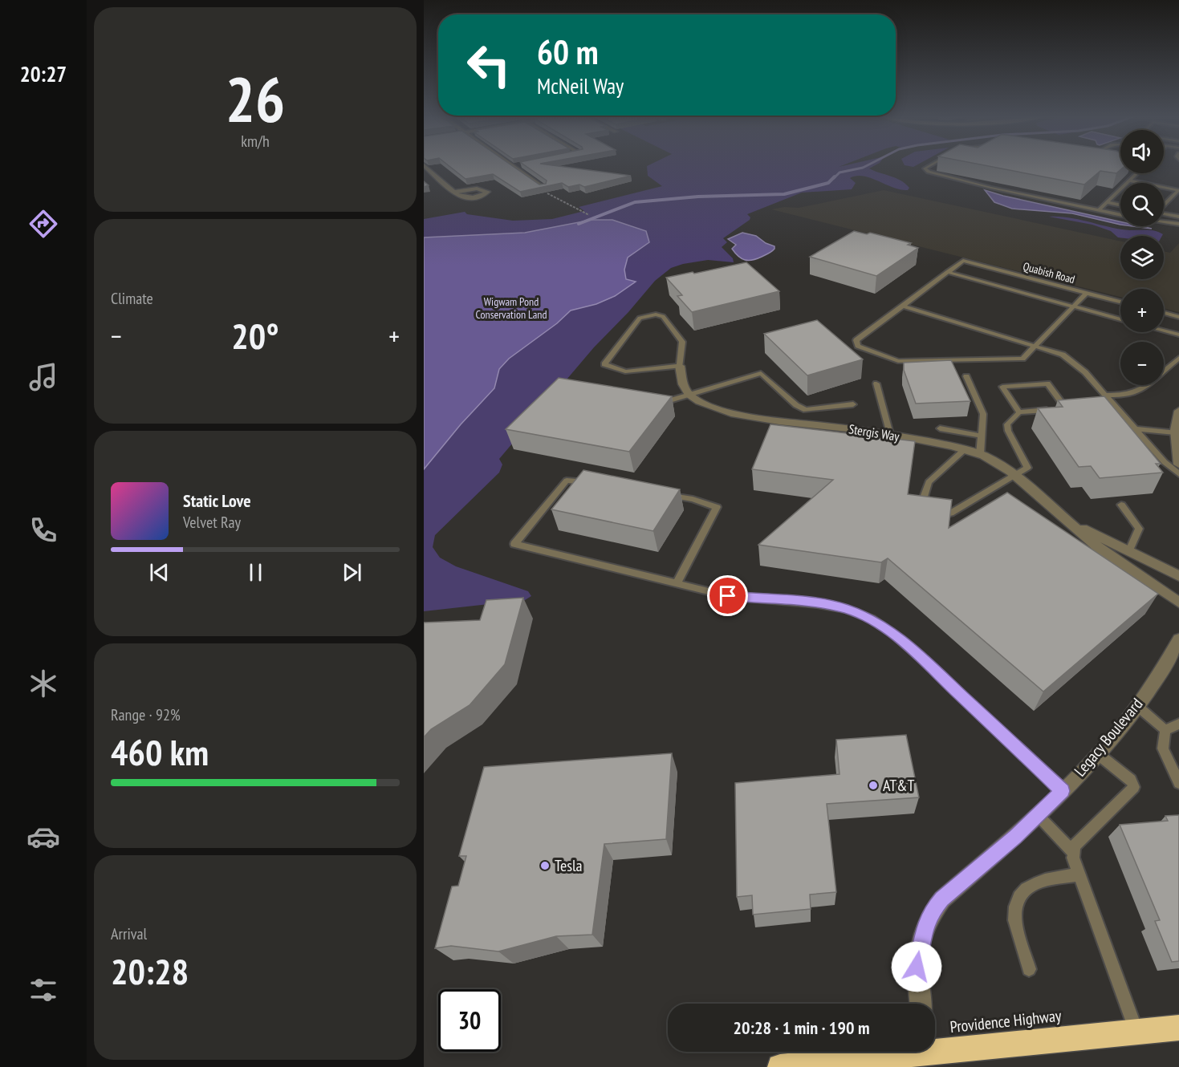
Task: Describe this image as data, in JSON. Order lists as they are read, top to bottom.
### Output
{
  "streets": {
    "highway": ["Providence Highway"],
    "street": ["Stergis Way", "Legacy Boulevard"],
    "lane": ["Quabish Road"]
  },
  "parks": ["Wigwam Pond Conservation Land"],
  "places": ["AT&T", "Tesla"],
  "page": {
    "tabs": "20:27",
    "tile": [
      ["26", "km/h"],
      "Climate",
      ["Range · 92%", "460 km"],
      ["Arrival", "20:28"]
    ],
    "turn": ["60 m", "McNeil Way"],
    "map_buttons": ["+", "−"],
    "heat": ["−", "20°", "+"],
    "song": ["Static Love", "Velvet Ray"],
    "limit": "30",
    "trip": "20:28 · 1 min · 190 m"
  }
}
